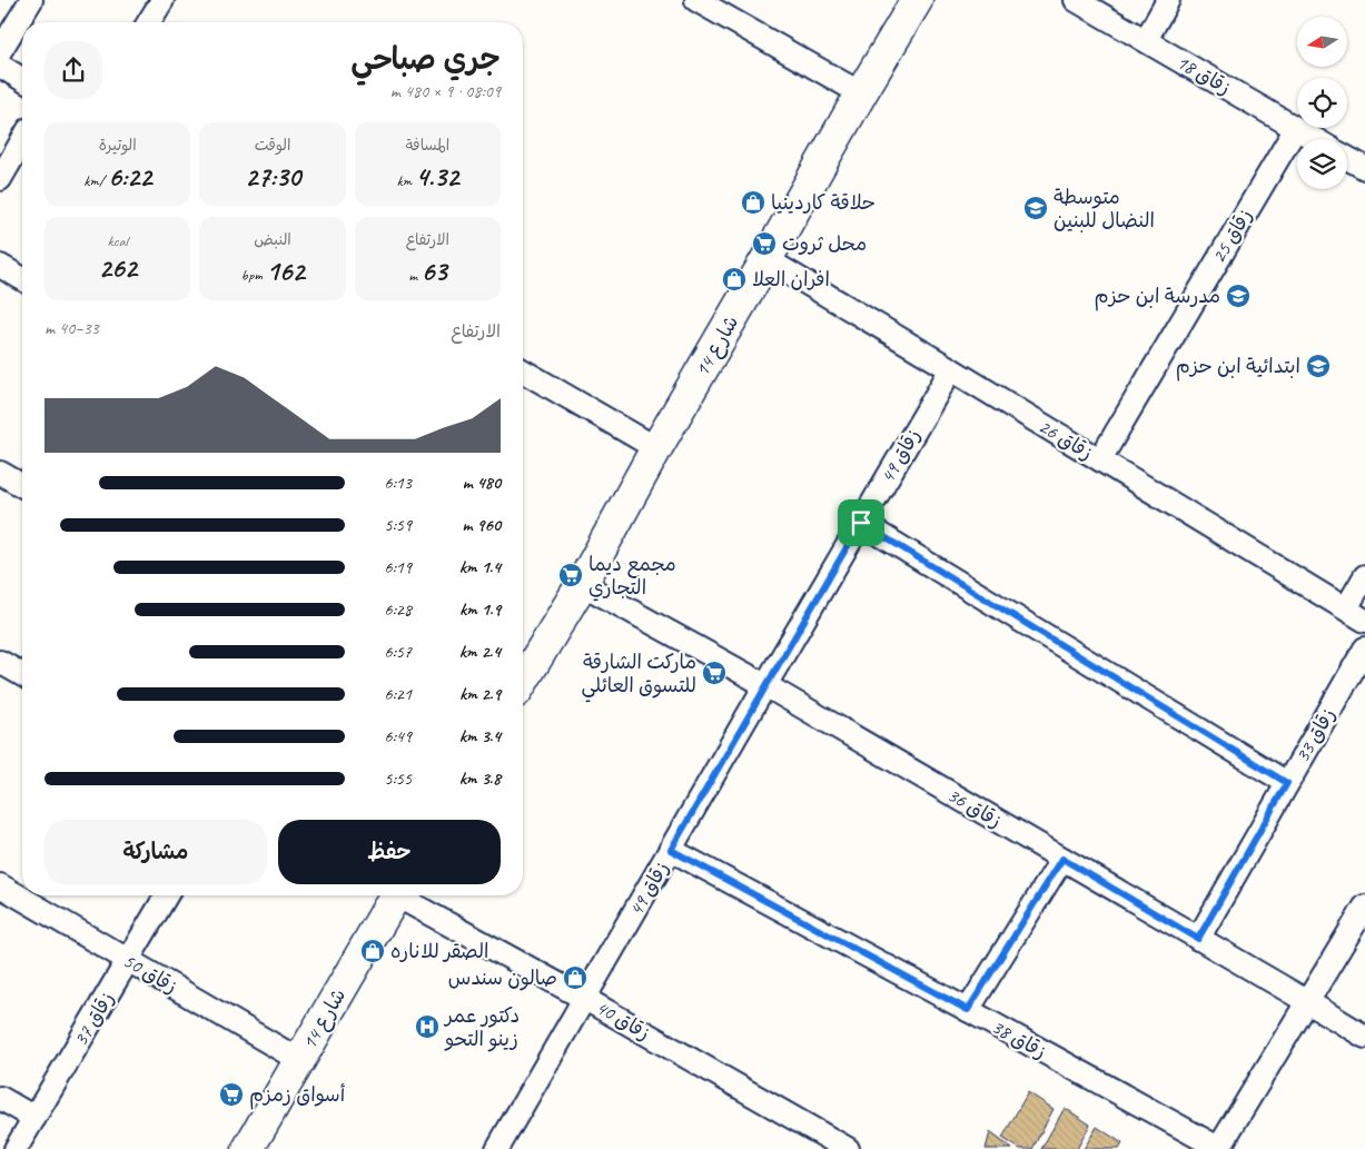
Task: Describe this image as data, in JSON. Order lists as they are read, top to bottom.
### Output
{
  "streets": {
    "street": [
      "زقاق 18",
      "زقاق 25",
      "شارع 14",
      "زقاق 26",
      "زقاق 49",
      "زقاق 33",
      "زقاق 36",
      "زقاق 50",
      "زقاق 37",
      "زقاق 40",
      "زقاق 38"
    ]
  },
  "crossings": [
    ["زقاق 18", "زقاق 25"],
    ["زقاق 25", "زقاق 26"],
    ["شارع 14", "زقاق 26"],
    ["شارع 14", "زقاق 36"],
    ["شارع 14", "زقاق 50"],
    ["زقاق 26", "زقاق 49"],
    ["زقاق 49", "زقاق 36"],
    ["زقاق 49", "زقاق 40"],
    ["زقاق 49", "زقاق 38"],
    ["زقاق 33", "زقاق 36"],
    ["زقاق 50", "زقاق 37"]
  ],
  "places": {
    "shop": [
      "حلاقة كاردينيا",
      "افران العلا",
      "الصقر للاناره",
      "صالون سندس"
    ],
    "school or university": ["متوسطة النضال للبنين", "مدرسة ابن حزم", "ابتدائية ابن حزم"],
    "supermarket": [
      "محل ثروت",
      "مجمع ديما التجاري",
      "ماركت الشارقة للتسوق العائلي",
      "أسواق زمزم"
    ],
    "hospital": ["دكتور عمر زينو التحو"]
  },
  "north": "left",
  "page": {
    "heading": ["جري صباحي", "08:09 · 9 × 480 m"],
    "stats": [
      ["المسافة", "4.32 km"],
      ["الوقت", "27:30"],
      ["الوتيرة", "6:22 /km"],
      ["الارتفاع", "63 m"],
      ["النبض", "162 bpm"],
      ["kcal", "262"]
    ],
    "chart": ["الارتفاع", "33–40 m"],
    "list": [
      {
        "name": "480 m",
        "note": "6:13"
      },
      {
        "name": "960 m",
        "note": "5:59"
      },
      {
        "name": "1.4 km",
        "note": "6:19"
      },
      {
        "name": "1.9 km",
        "note": "6:28"
      },
      {
        "name": "2.4 km",
        "note": "6:57"
      },
      {
        "name": "2.9 km",
        "note": "6:21"
      },
      {
        "name": "3.4 km",
        "note": "6:49"
      },
      {
        "name": "3.8 km",
        "note": "5:55"
      }
    ],
    "buttons": ["حفظ", "مشاركة"]
  }
}
